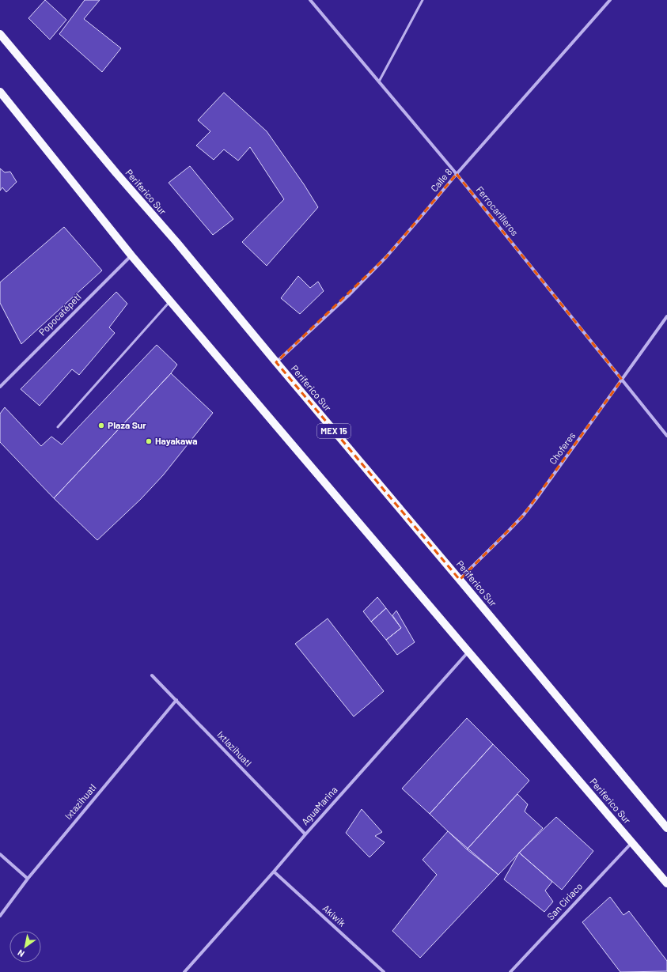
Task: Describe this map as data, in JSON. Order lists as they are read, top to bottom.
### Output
{
  "streets": {
    "main road": ["Periferico Sur", "MEX 15"],
    "street": [
      "Calle 8",
      "Ferrocarilleros",
      "Popocatépetl",
      "Choferes",
      "Ixtlazihuatl",
      "Ixtazihuatl",
      "AguaMarina",
      "San Ciriaco",
      "Akiwik"
    ]
  },
  "crossings": [
    ["Calle 8", "Periferico Sur"],
    ["Calle 8", "Ferrocarilleros"],
    ["Periferico Sur", "Popocatépetl"],
    ["Periferico Sur", "Choferes"],
    ["Periferico Sur", "AguaMarina"],
    ["Periferico Sur", "San Ciriaco"],
    ["Ferrocarilleros", "Choferes"],
    ["Ixtlazihuatl", "Ixtazihuatl"],
    ["Ixtlazihuatl", "AguaMarina"],
    ["AguaMarina", "Akiwik"]
  ],
  "places": ["Plaza Sur", "Hayakawa"],
  "north": "bottom left"
}
